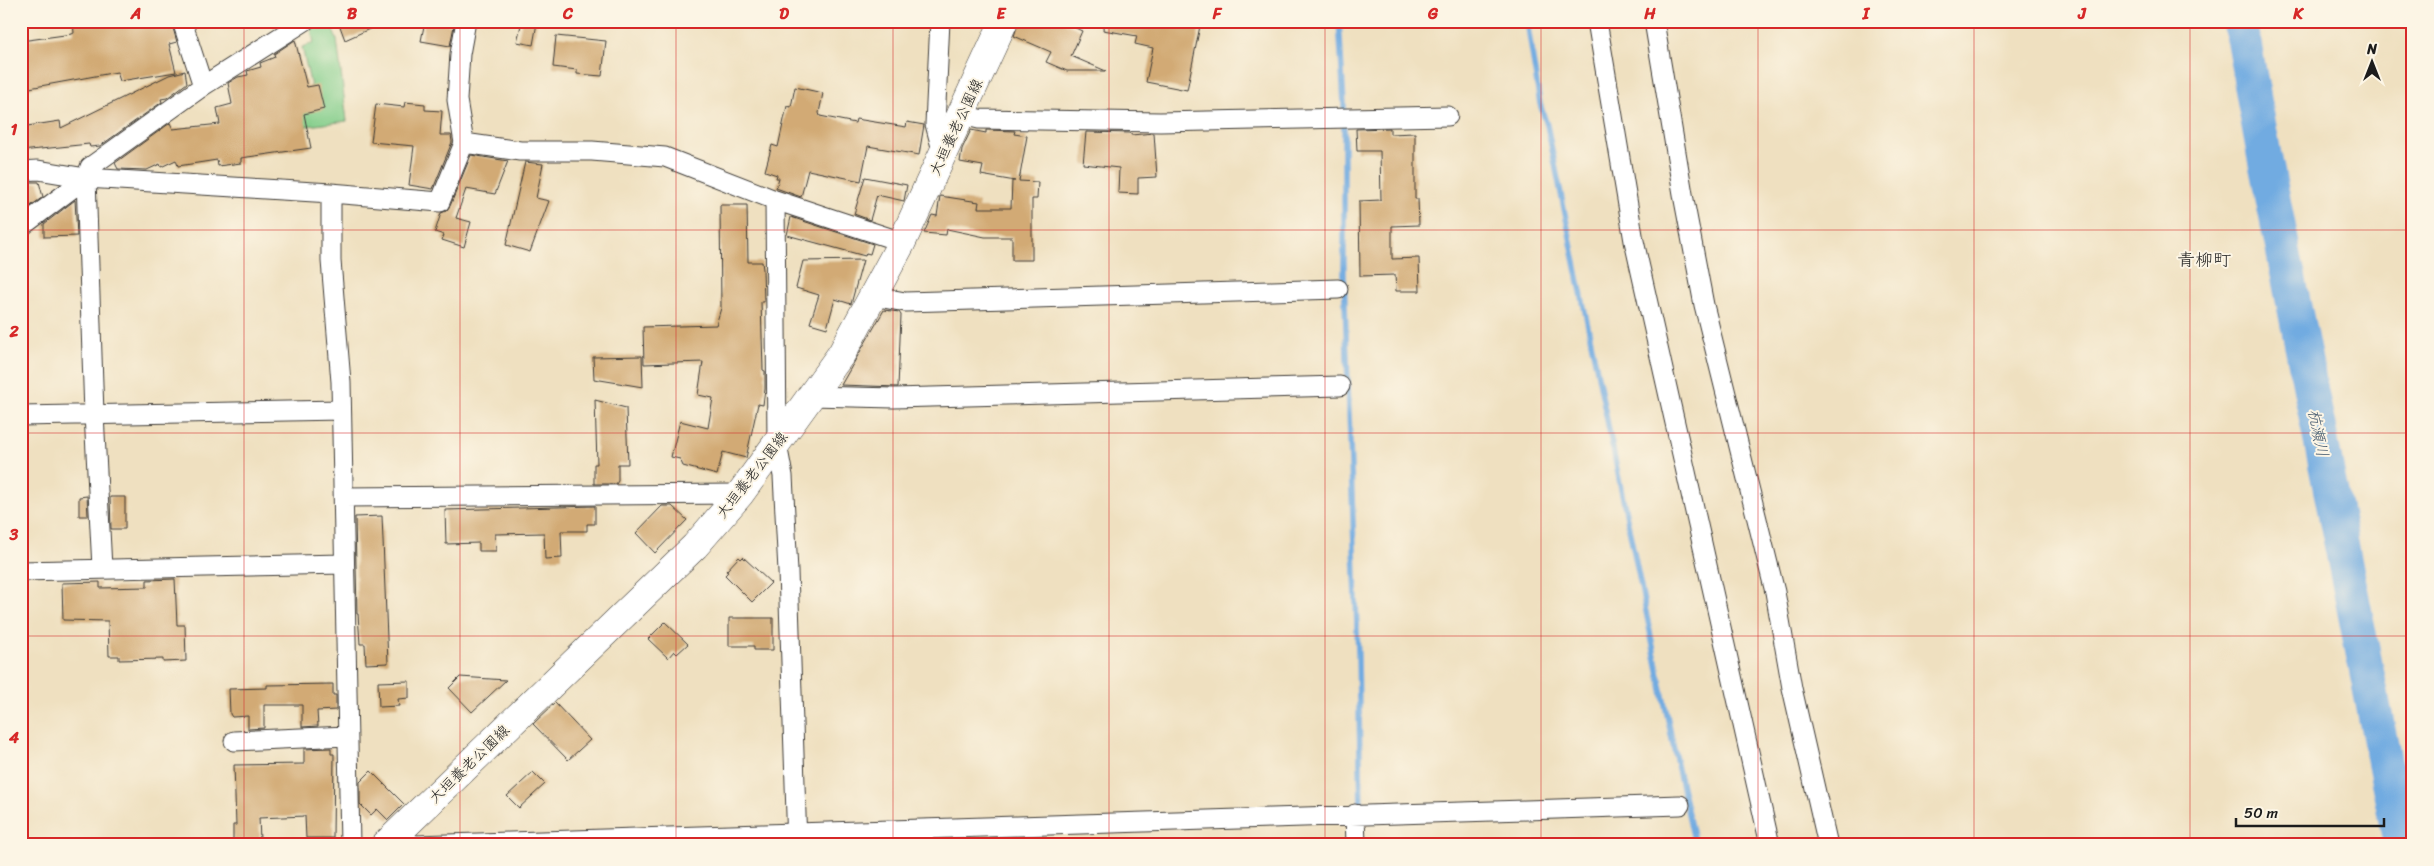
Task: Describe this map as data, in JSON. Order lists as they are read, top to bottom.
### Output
{
  "streets": {
    "main road": ["大垣養老公園線"]
  },
  "districts": ["青柳町"],
  "water": ["杭瀬川"],
  "scale_bar": "50 m",
  "north": "top",
  "grid": {
    "columns": [
      "A",
      "B",
      "C",
      "D",
      "E",
      "F",
      "G",
      "H",
      "I",
      "J",
      "K"
    ],
    "rows": [
      "1",
      "2",
      "3",
      "4"
    ]
  }
}
